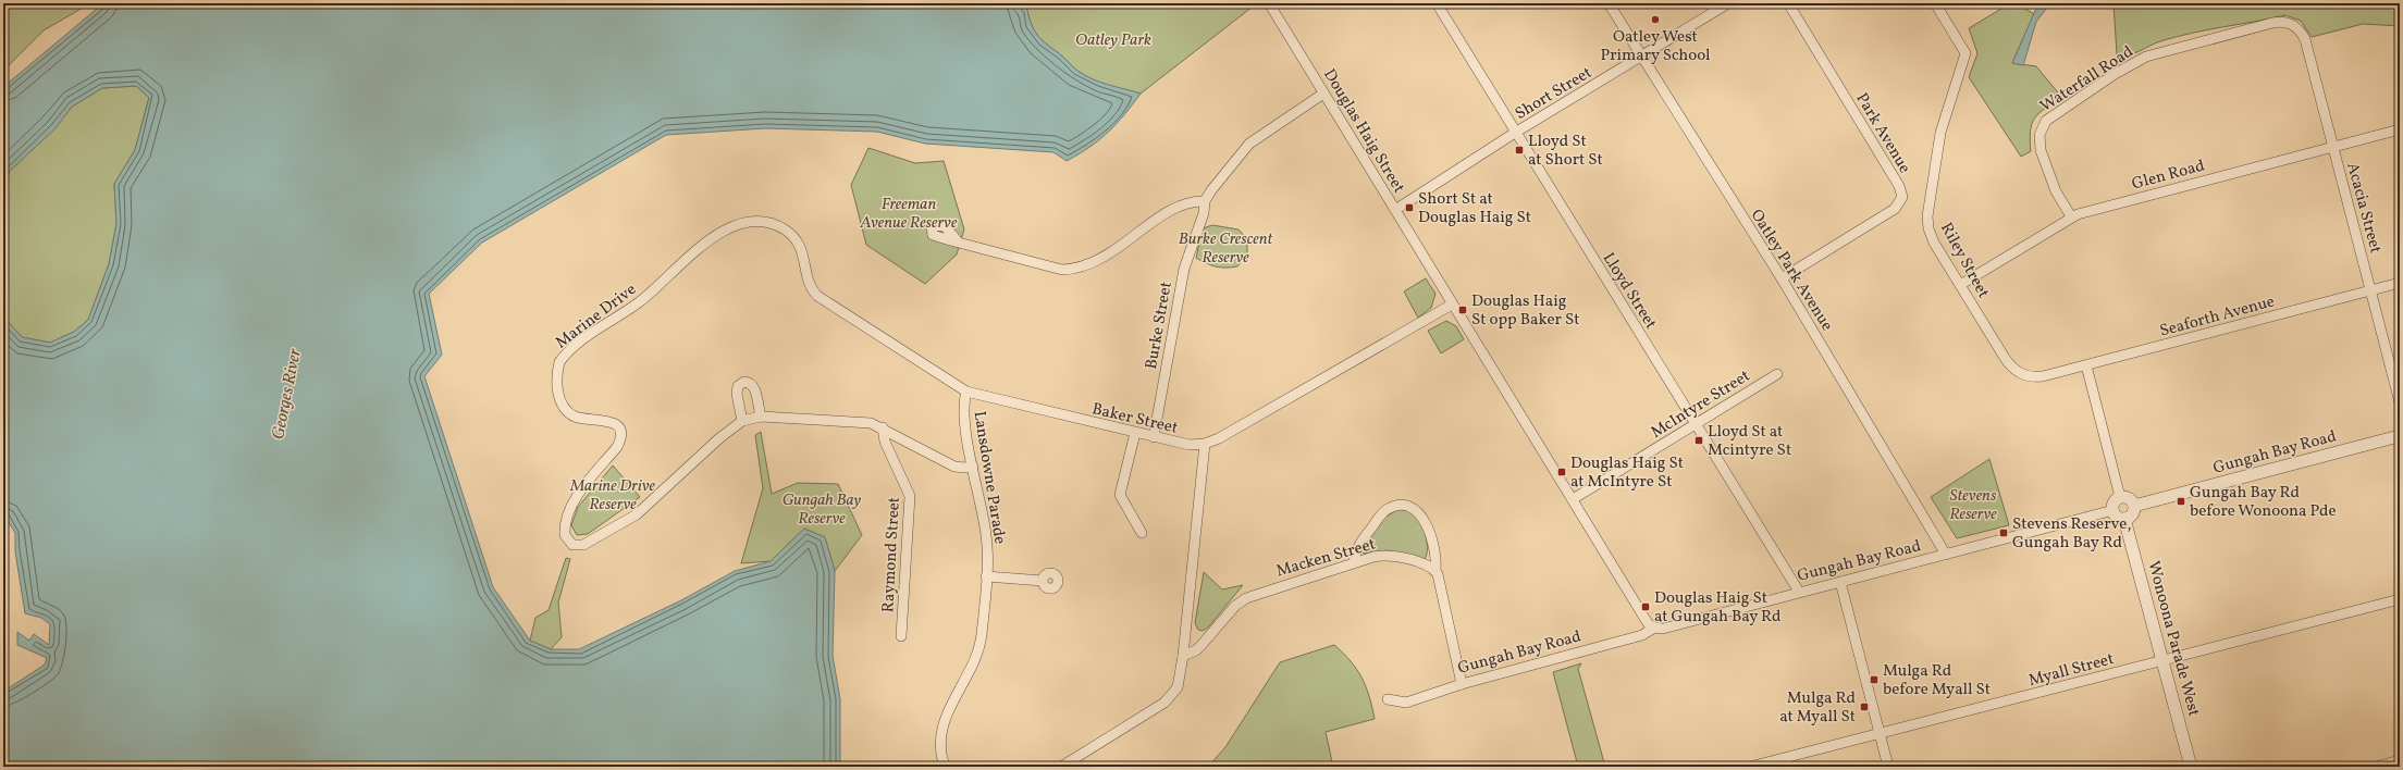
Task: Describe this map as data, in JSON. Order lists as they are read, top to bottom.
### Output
{
  "streets": {
    "street": [
      "Waterfall Road",
      "Short Street",
      "Douglas Haig Street",
      "Park Avenue",
      "Glen Road",
      "Acacia Street",
      "Riley Street",
      "Oatley Park Avenue",
      "Lloyd Street",
      "Marine Drive",
      "Seaforth Avenue",
      "Burke Street",
      "McIntyre Street",
      "Baker Street",
      "Gungah Bay Road",
      "Lansdowne Parade",
      "Raymond Street",
      "Macken Street",
      "Wonoona Parade West",
      "Myall Street"
    ]
  },
  "crossings": [
    ["Waterfall Road", "Glen Road"],
    ["Waterfall Road", "Acacia Street"],
    ["Short Street", "Douglas Haig Street"],
    ["Short Street", "Oatley Park Avenue"],
    ["Short Street", "Lloyd Street"],
    ["Douglas Haig Street", "Burke Street"],
    ["Douglas Haig Street", "McIntyre Street"],
    ["Douglas Haig Street", "Baker Street"],
    ["Douglas Haig Street", "Gungah Bay Road"],
    ["Park Avenue", "Oatley Park Avenue"],
    ["Glen Road", "Acacia Street"],
    ["Glen Road", "Riley Street"],
    ["Acacia Street", "Seaforth Avenue"],
    ["Riley Street", "Seaforth Avenue"],
    ["Oatley Park Avenue", "Gungah Bay Road"],
    ["Lloyd Street", "McIntyre Street"],
    ["Lloyd Street", "Gungah Bay Road"],
    ["Marine Drive", "Baker Street"],
    ["Marine Drive", "Lansdowne Parade"],
    ["Marine Drive", "Raymond Street"],
    ["Burke Street", "Baker Street"],
    ["Baker Street", "Lansdowne Parade"],
    ["Gungah Bay Road", "Wonoona Parade West"],
    ["Wonoona Parade West", "Myall Street"]
  ],
  "water": ["Georges River"],
  "parks": [
    "Oatley Park",
    "Freeman Avenue Reserve",
    "Burke Crescent Reserve",
    "Marine Drive Reserve",
    "Stevens Reserve",
    "Gungah Bay Reserve"
  ],
  "places": {
    "other": ["Oatley West Primary School"],
    "transit": [
      "Lloyd St at Short St",
      "Short St at Douglas Haig St",
      "Douglas Haig St opp Baker St",
      "Lloyd St at Mcintyre St",
      "Douglas Haig St at McIntyre St",
      "Gungah Bay Rd before Wonoona Pde",
      "Stevens Reserve, Gungah Bay Rd",
      "Douglas Haig St at Gungah Bay Rd",
      "Mulga Rd before Myall St",
      "Mulga Rd at Myall St"
    ]
  }
}
